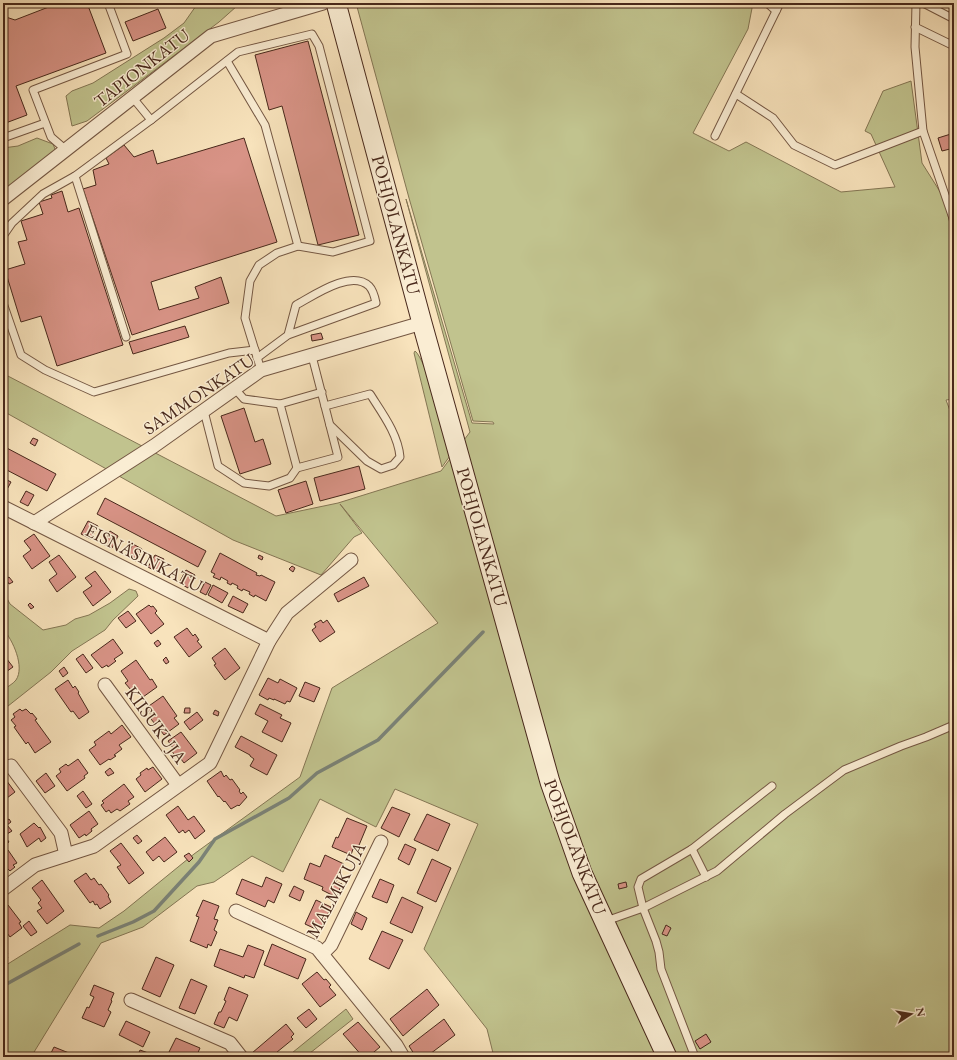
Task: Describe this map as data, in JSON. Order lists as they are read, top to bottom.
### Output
{
  "streets": {
    "main road": ["POHJOLANKATU"],
    "street": [
      "TAPIONKATU",
      "SAMMONKATU",
      "EISNÄSINKATU",
      "KIISUKUJA",
      "MALMIKUJA"
    ]
  },
  "crossings": [
    ["POHJOLANKATU", "SAMMONKATU"],
    ["SAMMONKATU", "EISNÄSINKATU"]
  ],
  "north": "right"
}
